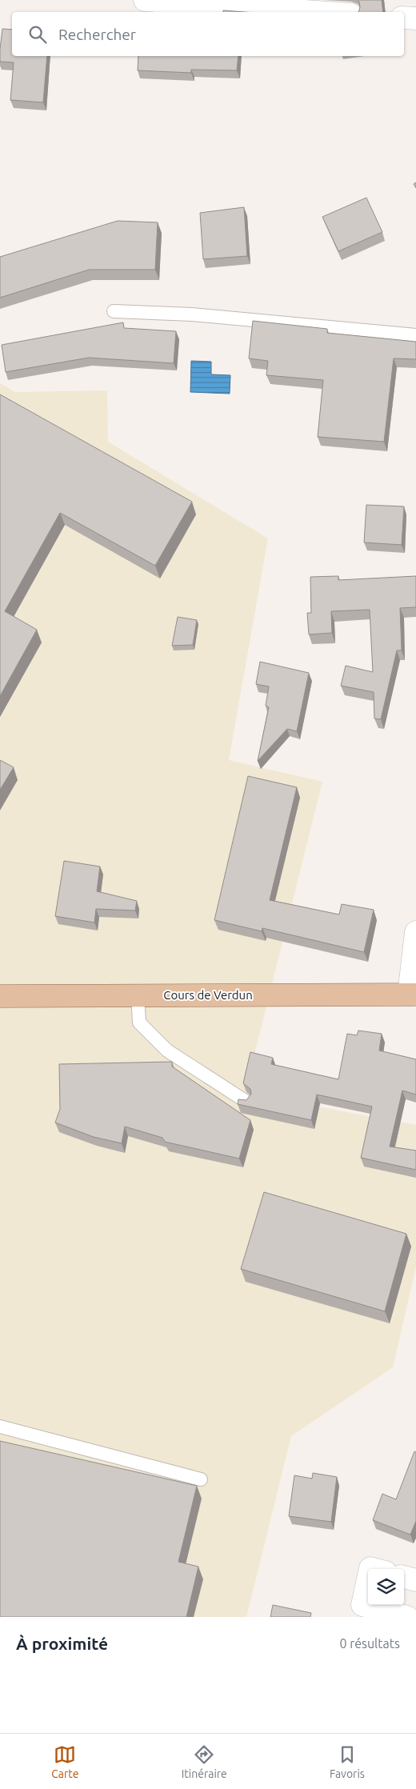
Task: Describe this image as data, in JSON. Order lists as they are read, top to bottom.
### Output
{
  "streets": {
    "main road": ["Cours de Verdun"]
  },
  "page": {
    "search": "Rechercher",
    "heading": ["À proximité", "0 résultats"],
    "nav": ["Carte", "Itinéraire", "Favoris"]
  }
}
